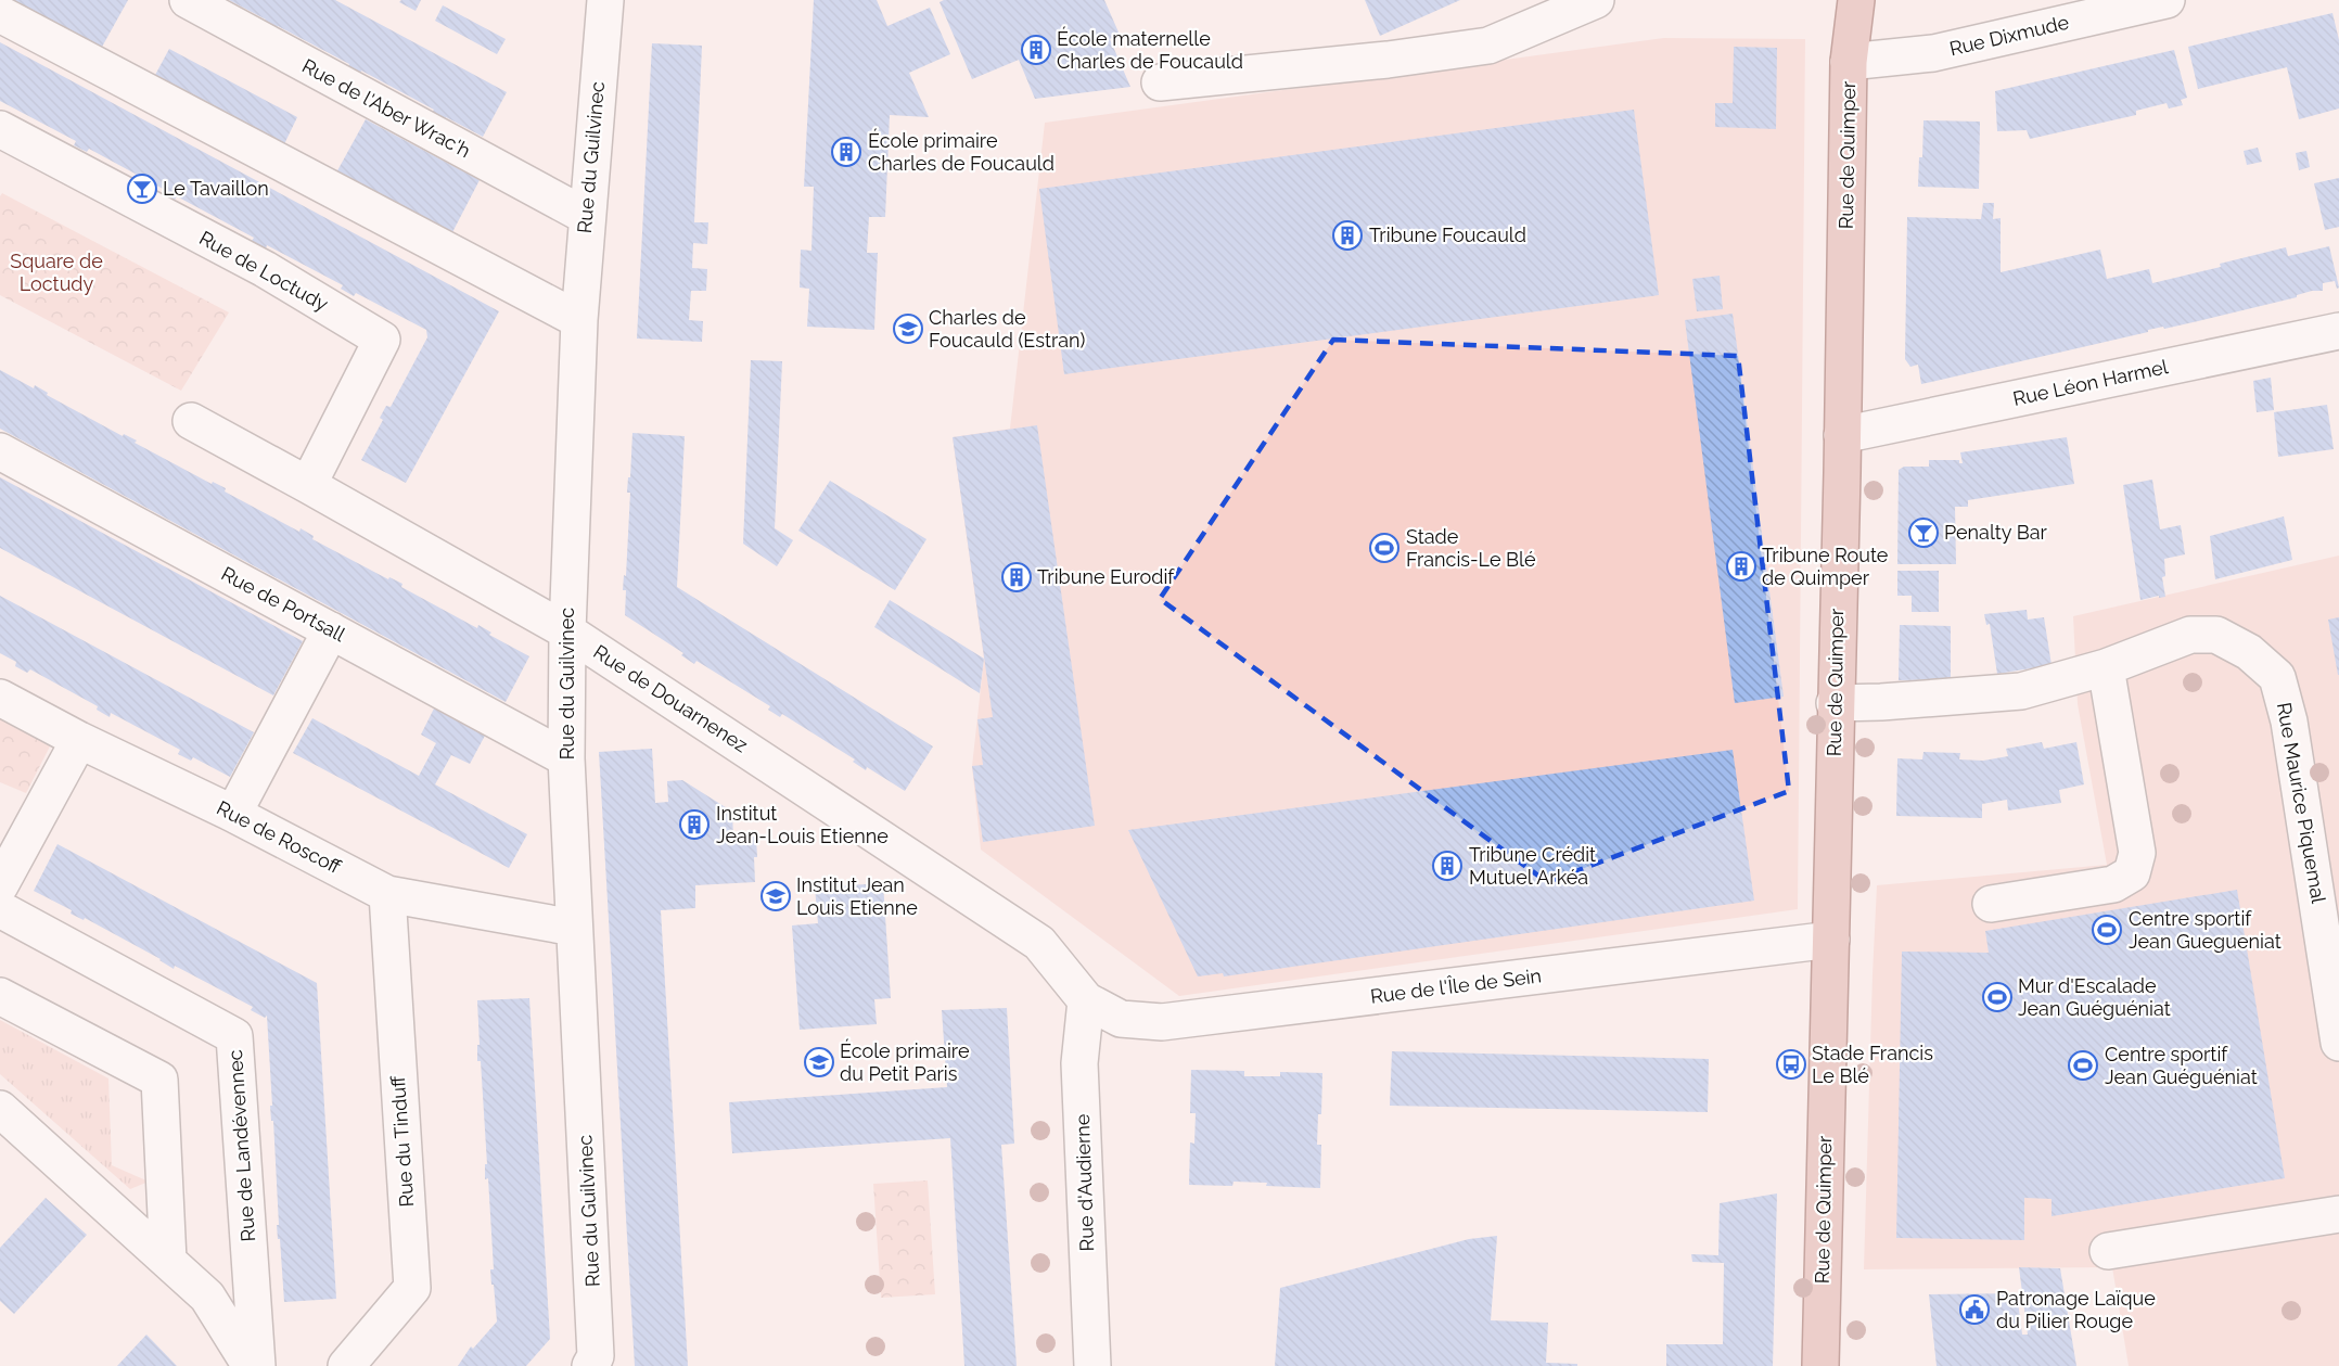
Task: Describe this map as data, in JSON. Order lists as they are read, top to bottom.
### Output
{
  "streets": {
    "main road": ["Rue de Quimper"],
    "street": [
      "Rue Dixmude",
      "Rue de l'Aber Wrac'h",
      "Rue du Guilvinec",
      "Rue de Loctudy",
      "Rue Léon Harmel",
      "Rue de Portsall",
      "Rue de Douarnenez",
      "Rue Maurice Piquemal",
      "Rue de Roscoff",
      "Rue de l'Île de Sein",
      "Rue du Tinduff",
      "Rue de Landévennec",
      "Rue d'Audierne"
    ]
  },
  "crossings": [
    ["Rue Dixmude", "Rue de Quimper"],
    ["Rue de l'Aber Wrac'h", "Rue du Guilvinec"],
    ["Rue de Quimper", "Rue Léon Harmel"],
    ["Rue de Quimper", "Rue Maurice Piquemal"],
    ["Rue de Quimper", "Rue de l'Île de Sein"],
    ["Rue du Guilvinec", "Rue de Portsall"],
    ["Rue du Guilvinec", "Rue de Douarnenez"],
    ["Rue du Guilvinec", "Rue de Roscoff"],
    ["Rue de Loctudy", "Rue de Douarnenez"],
    ["Rue de Douarnenez", "Rue de l'Île de Sein"],
    ["Rue de Douarnenez", "Rue d'Audierne"],
    ["Rue de Roscoff", "Rue du Tinduff"],
    ["Rue de l'Île de Sein", "Rue d'Audierne"]
  ],
  "parks": ["Square de Loctudy"],
  "places": {
    "building": [
      "École maternelle Charles de Foucauld",
      "École primaire Charles de Foucauld",
      "Tribune Foucauld",
      "Tribune Route de Quimper",
      "Tribune Eurodif",
      "Institut Jean-Louis Etienne",
      "Tribune Crédit Mutuel Arkéa"
    ],
    "bar": ["Le Tavaillon", "Penalty Bar"],
    "school or university": ["Charles de Foucauld (Estran)", "Institut Jean Louis Etienne", "École primaire du Petit Paris"],
    "sports": [
      "Stade Francis-Le Blé",
      "Centre sportif Jean Guegueniat",
      "Mur d'Escalade Jean Guéguéniat",
      "Centre sportif Jean Guéguéniat"
    ],
    "bus stop": ["Stade Francis Le Blé"],
    "public building": ["Patronage Laïque du Pilier Rouge"]
  }
}
